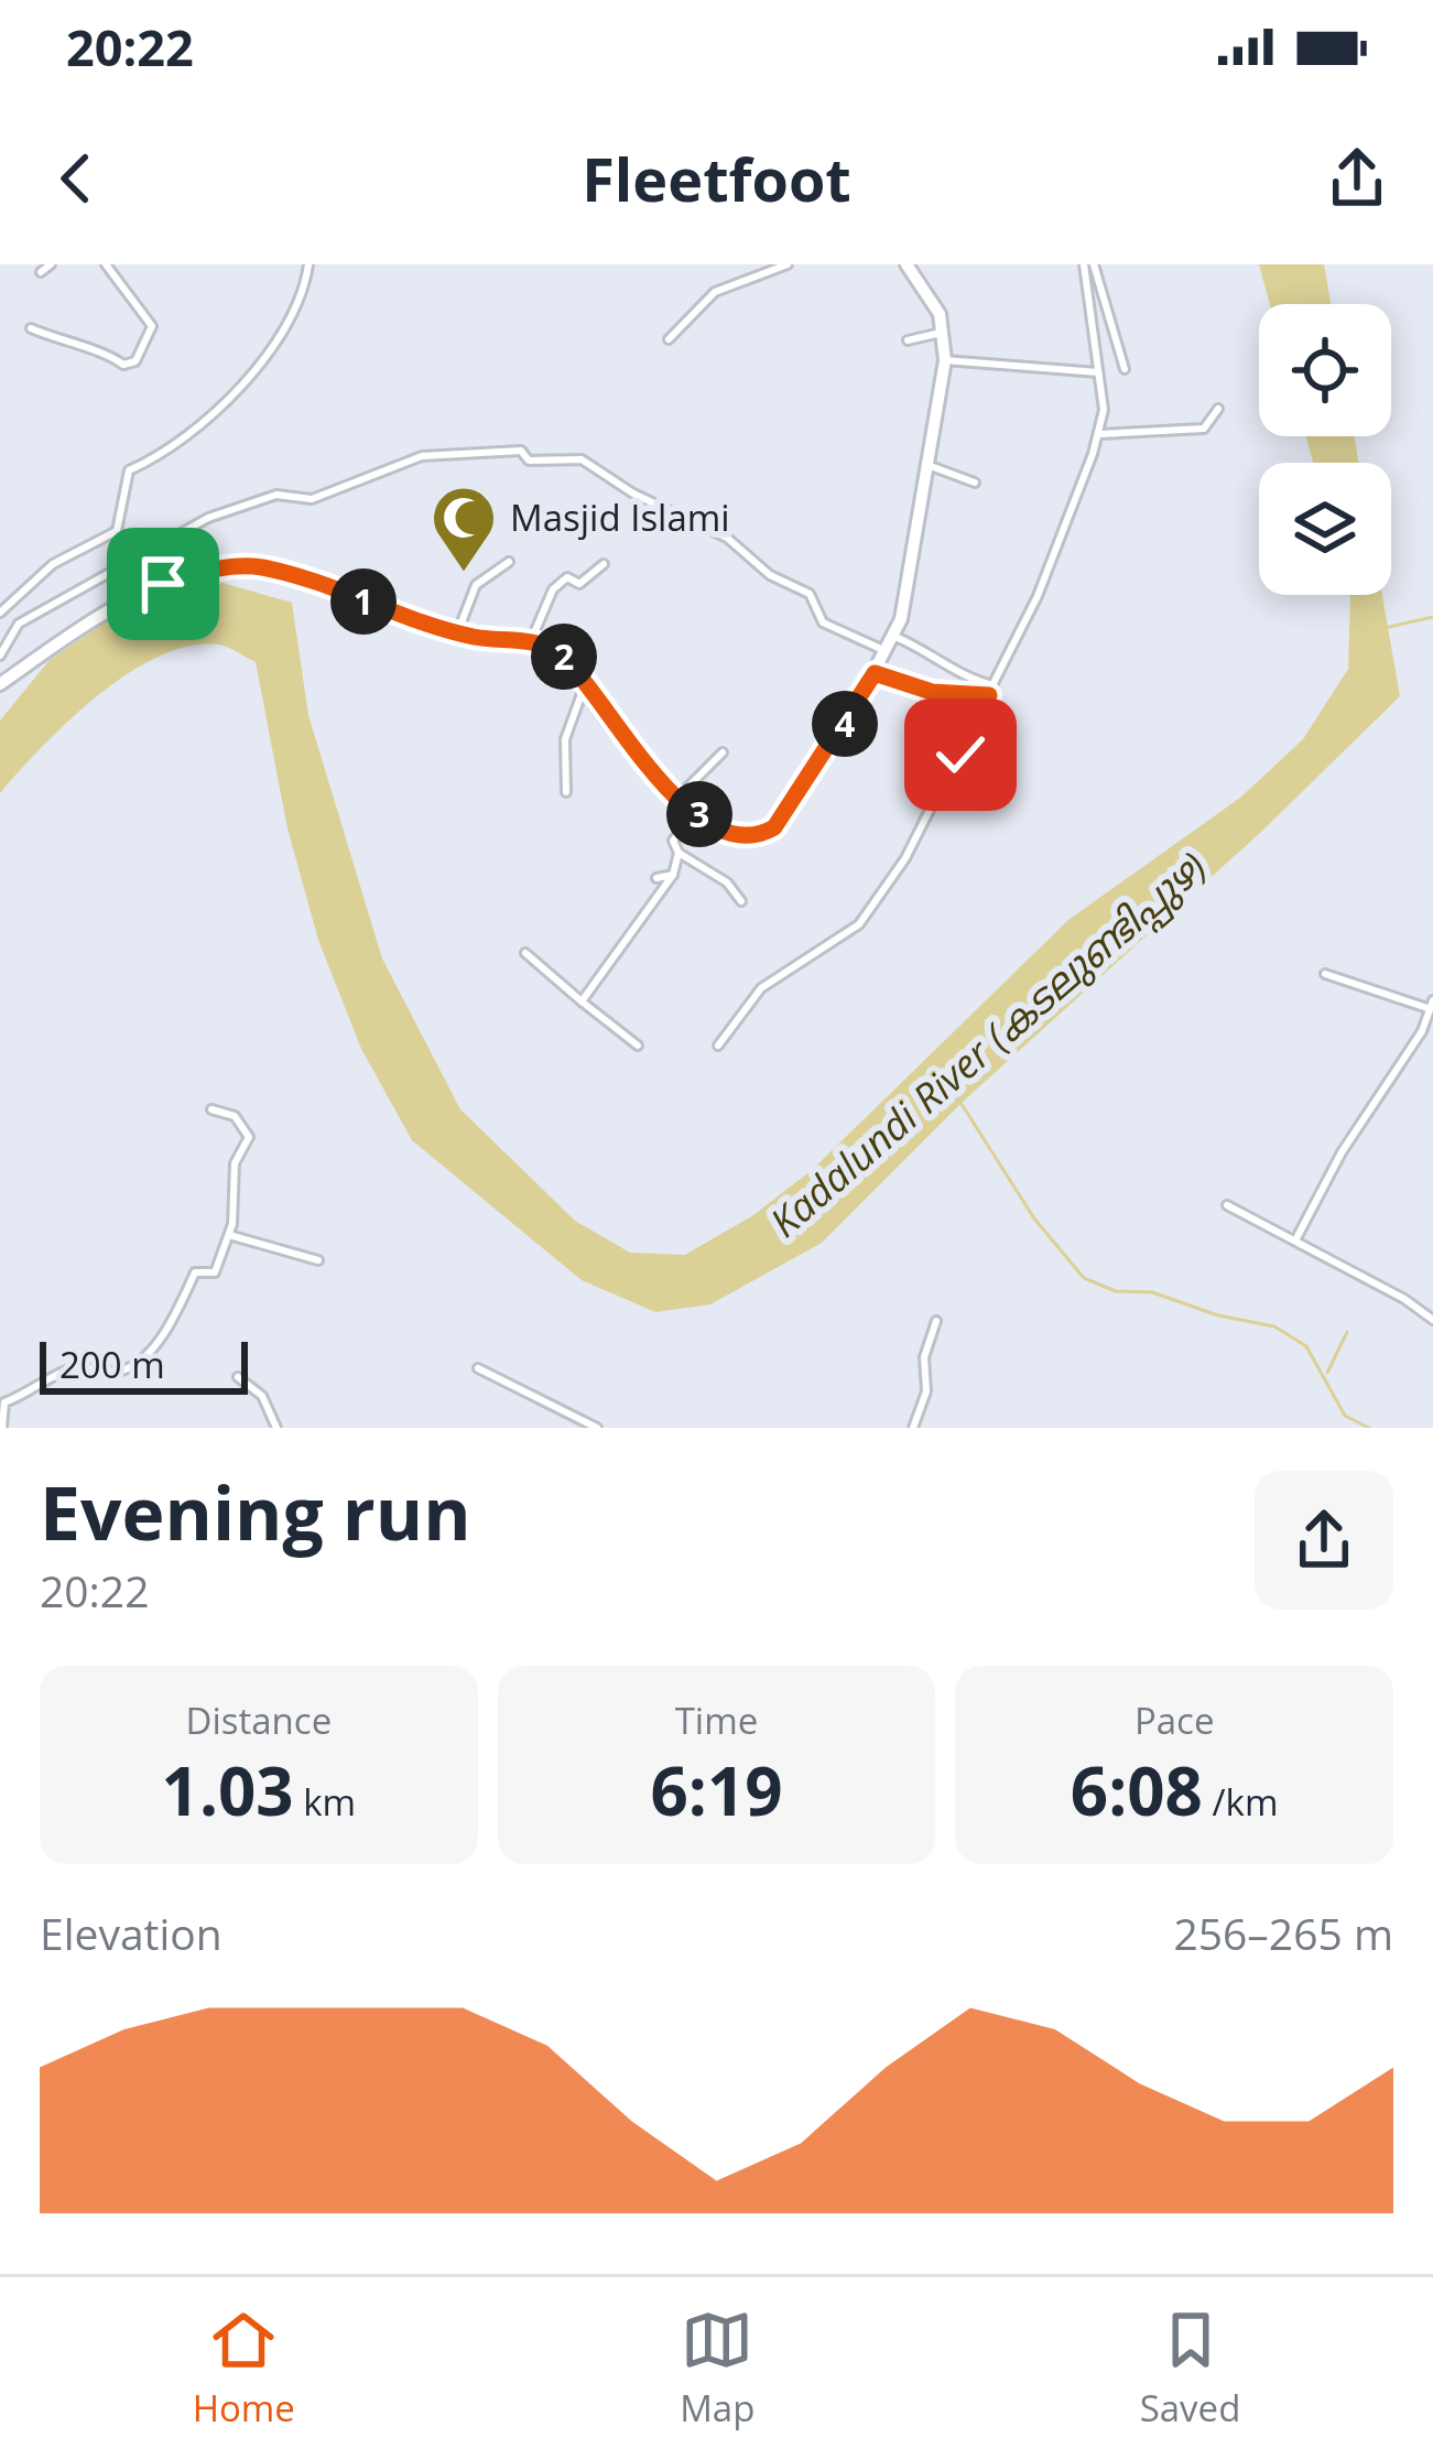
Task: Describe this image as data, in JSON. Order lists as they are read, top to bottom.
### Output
{
  "water": ["Kadalundi River (കടലുണ്ടിപ്പുഴ)"],
  "places": {
    "mosque": ["Masjid Islami"]
  },
  "scale_bar": "200 m",
  "page": {
    "status": "20:22",
    "header": "Fleetfoot",
    "pins": [
      "1",
      "2",
      "4",
      "3"
    ],
    "scale": "200 m",
    "heading": ["Evening run", "20:22"],
    "stats": [
      ["Distance", "1.03 km"],
      ["Time", "6:19"],
      ["Pace", "6:08 /km"]
    ],
    "chart": ["Elevation", "256–265 m"],
    "tabs": ["Home", "Map", "Saved"]
  }
}
